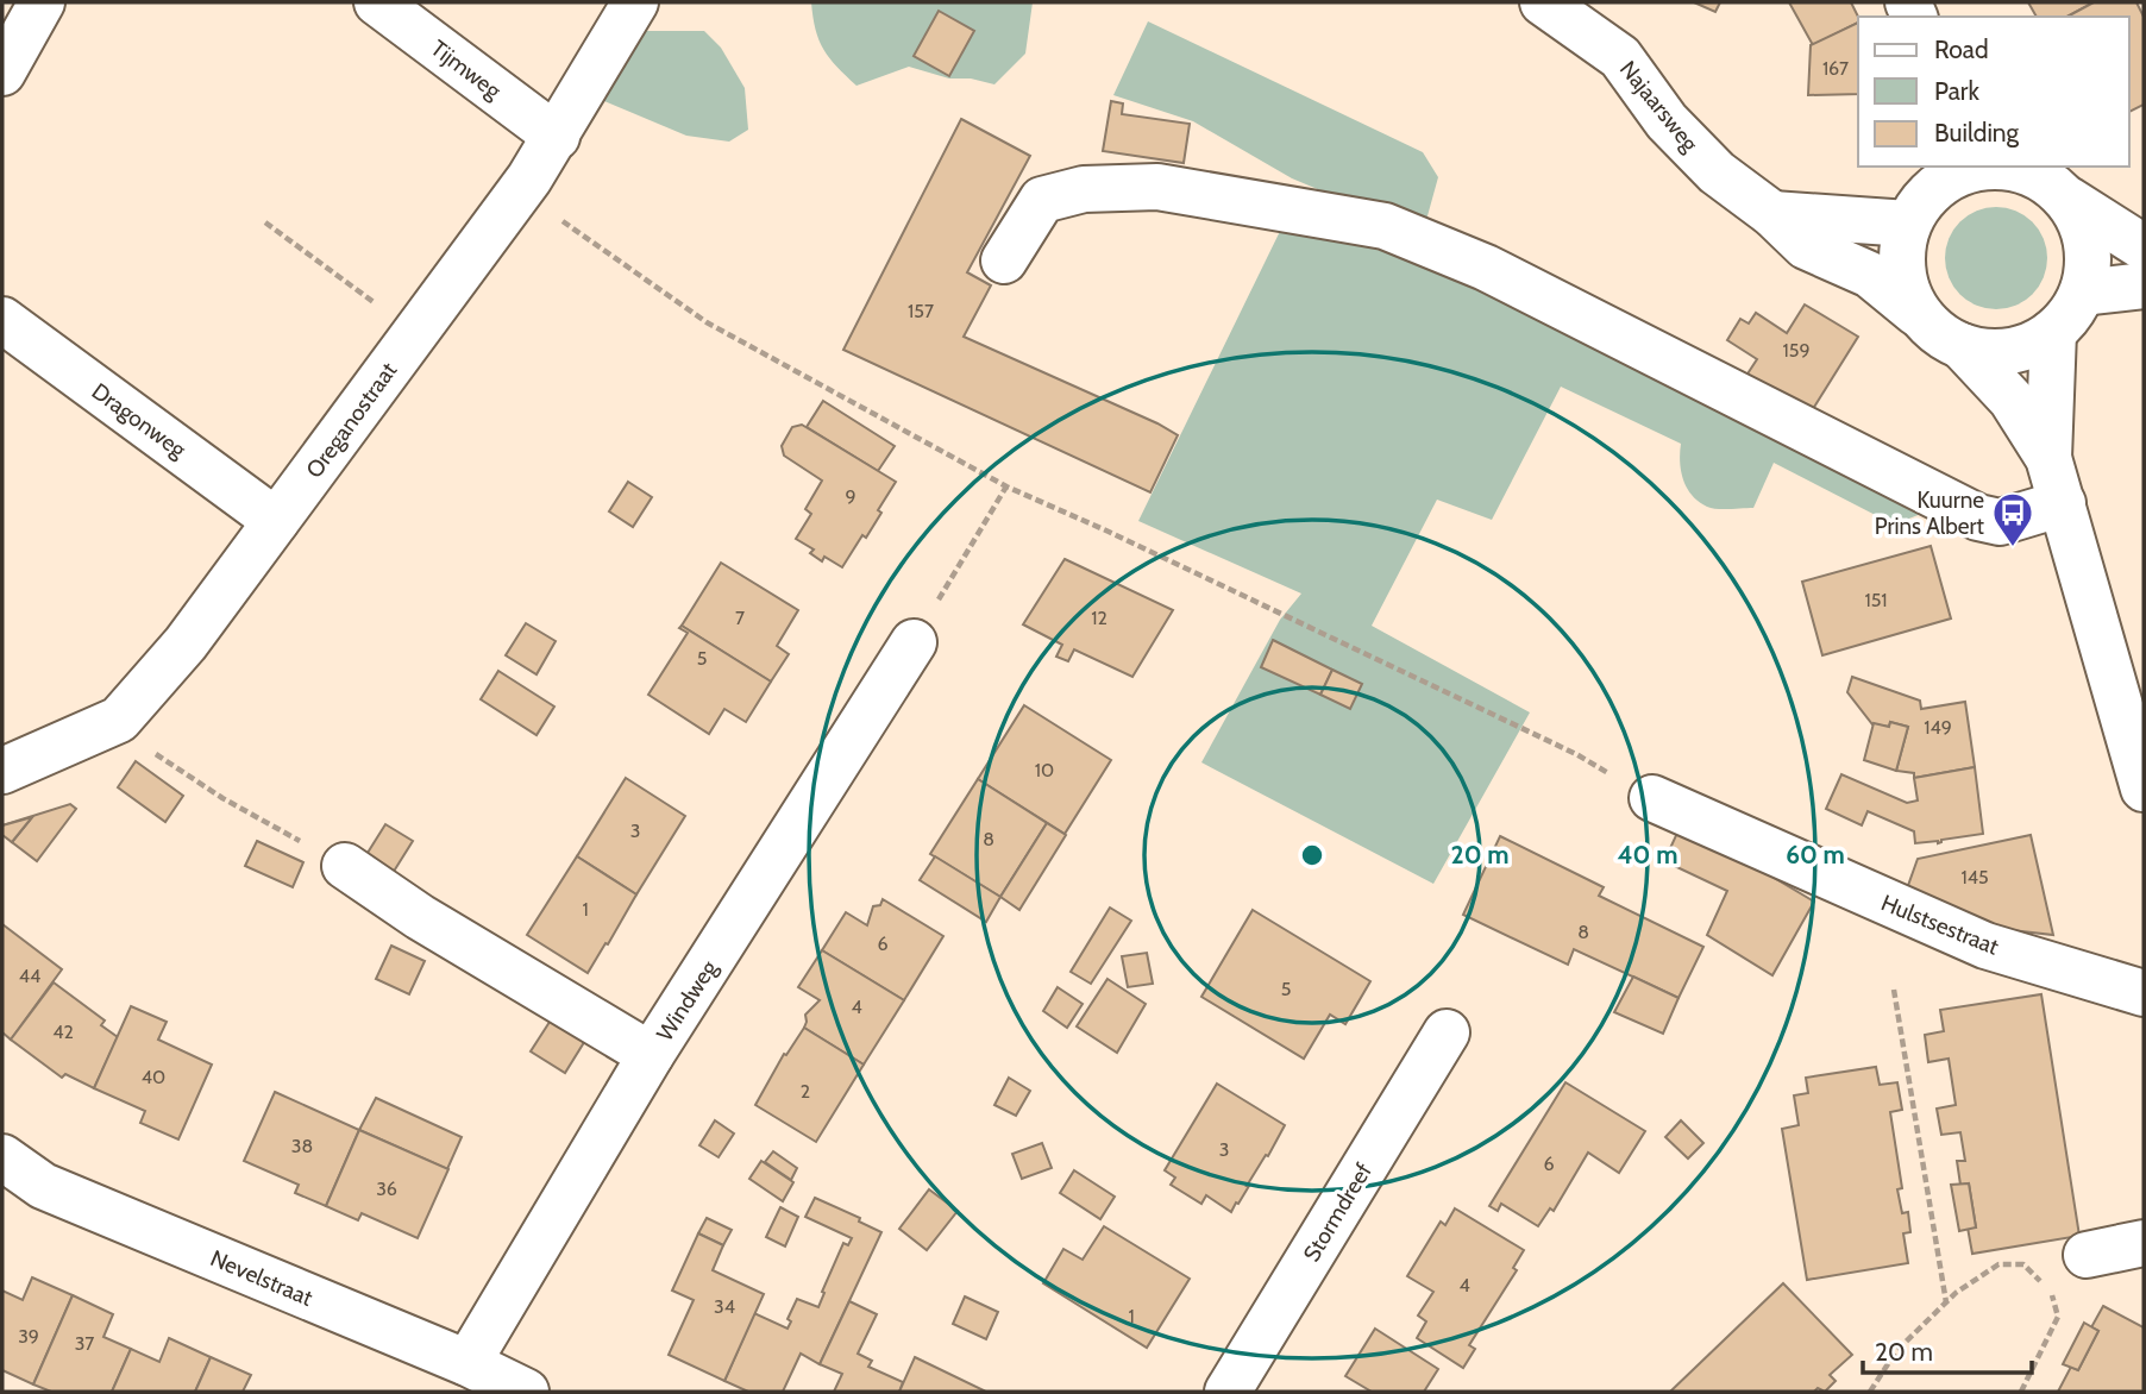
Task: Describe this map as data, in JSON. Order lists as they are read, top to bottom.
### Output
{
  "streets": {
    "street": [
      "Tijmweg",
      "Najaarsweg",
      "Dragonweg",
      "Oreganostraat",
      "Hulstsestraat",
      "Windweg",
      "Stormdreef",
      "Nevelstraat"
    ]
  },
  "crossings": [
    ["Tijmweg", "Oreganostraat"],
    ["Dragonweg", "Oreganostraat"],
    ["Windweg", "Nevelstraat"]
  ],
  "places": {
    "bus stop": ["Kuurne Prins Albert"]
  },
  "house_numbers": [
    "167",
    "157",
    "159",
    "9",
    "151",
    "7",
    "12",
    "5",
    "149",
    "10",
    "3",
    "8",
    "145",
    "1",
    "8",
    "6",
    "44",
    "5",
    "4",
    "42",
    "40",
    "2",
    "38",
    "3",
    "6",
    "36",
    "4",
    "34",
    "1",
    "39",
    "37"
  ],
  "legend": ["Road", "Park", "Building"],
  "scale_bar": "20 m",
  "rings": ["20 m", "40 m", "60 m"]
}
